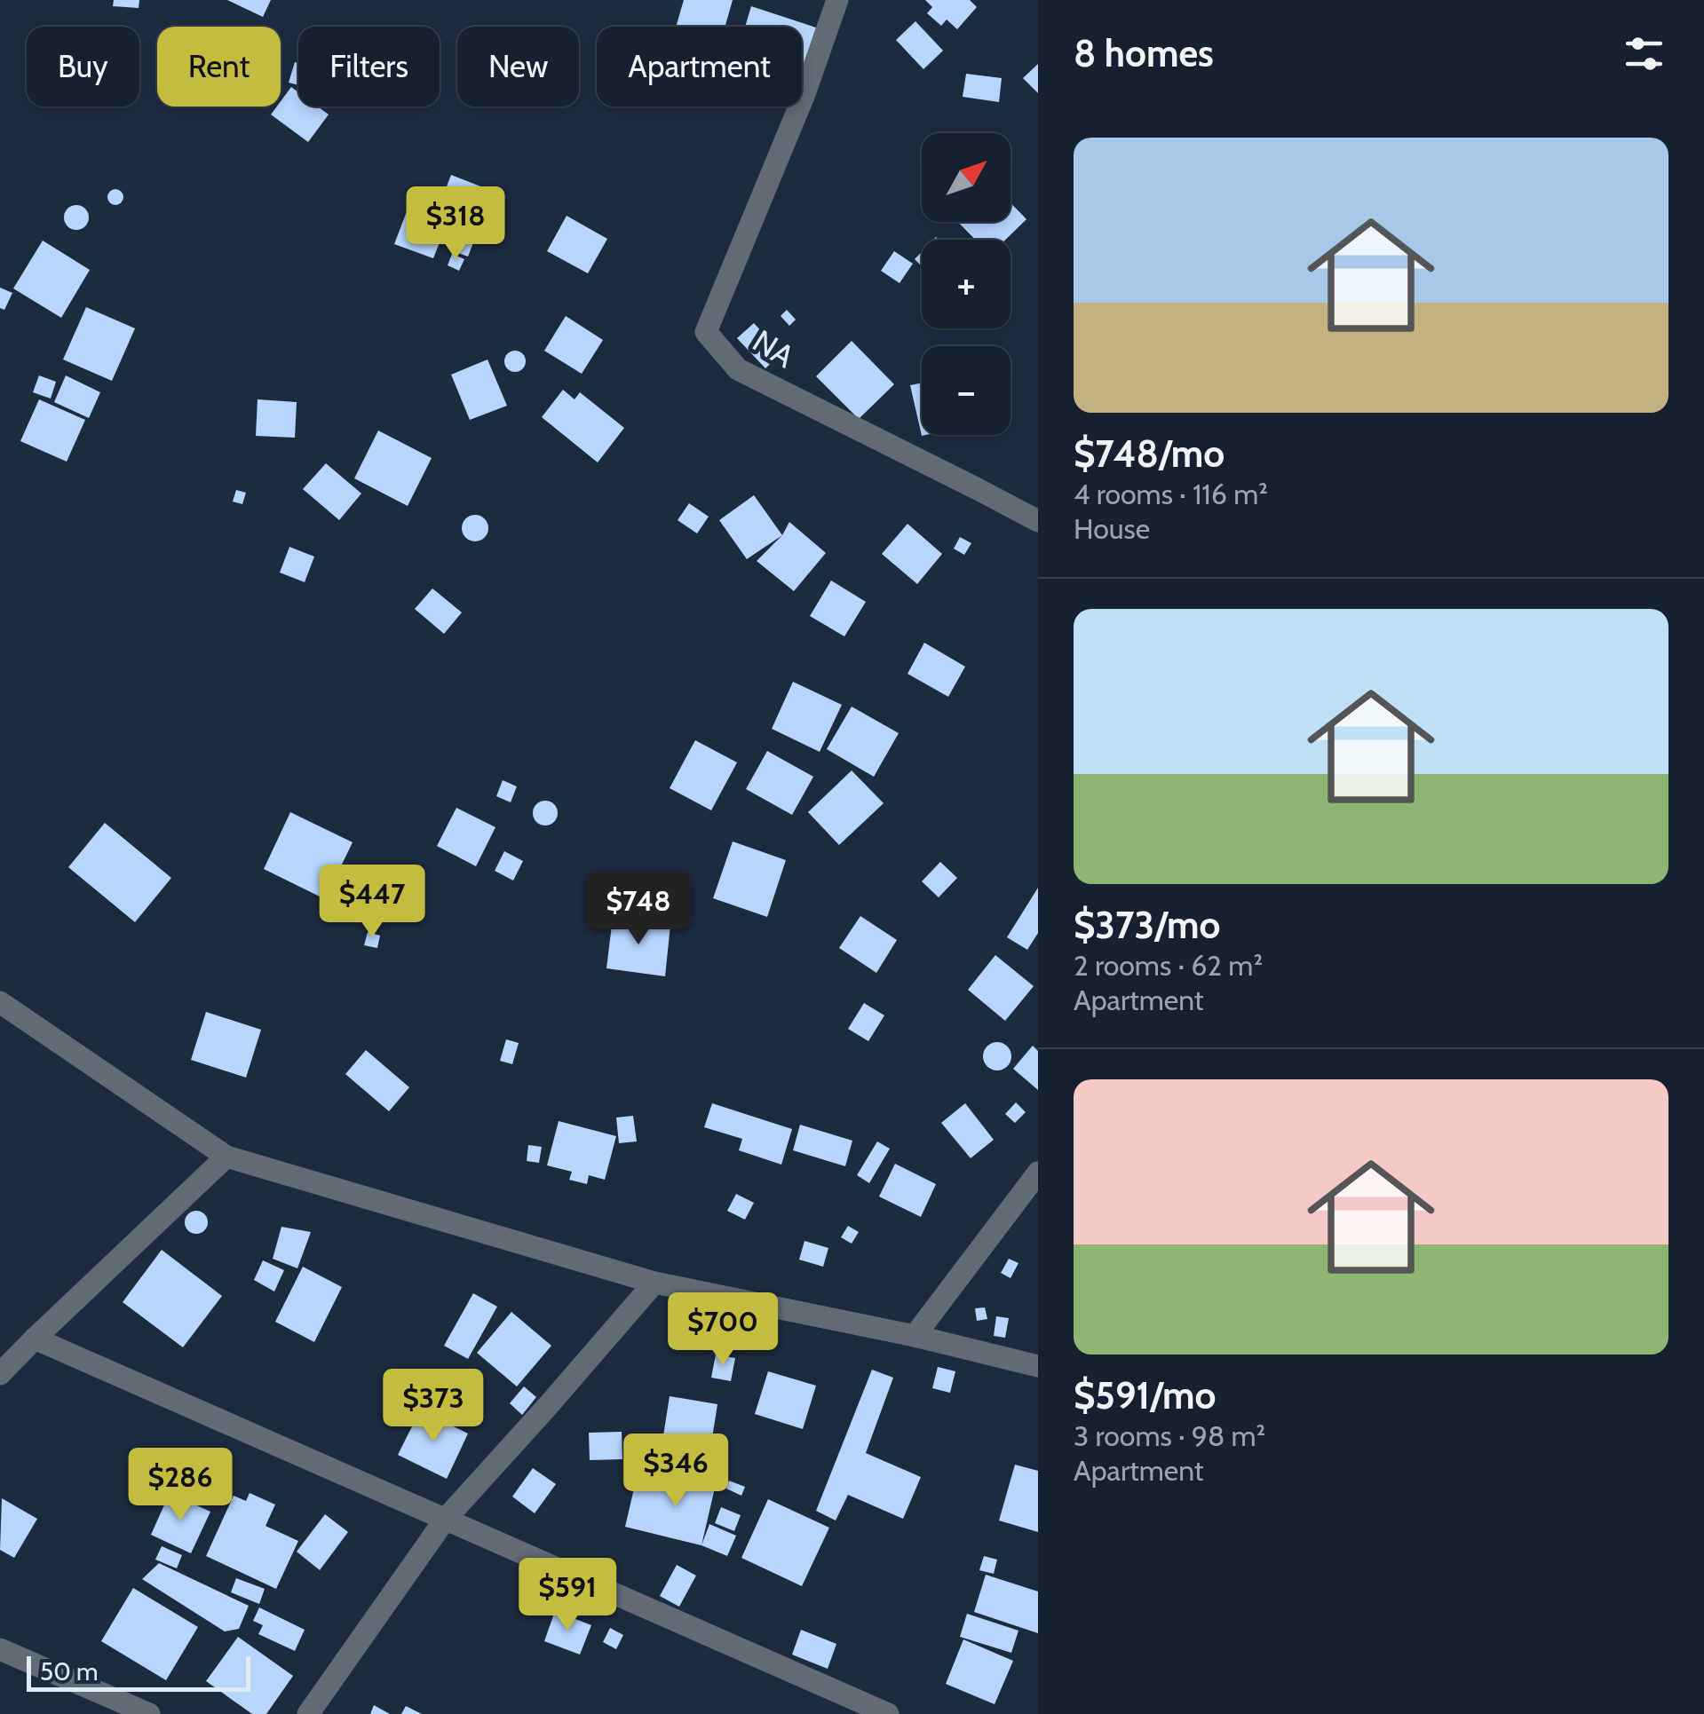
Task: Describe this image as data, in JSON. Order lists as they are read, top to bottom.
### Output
{
  "streets": {
    "street": ["NA"]
  },
  "scale_bar": "50 m",
  "north": "top right",
  "page": {
    "heading": "8 homes",
    "chip": [
      "Buy",
      "Rent",
      "Filters",
      "New",
      "Apartment"
    ],
    "list": [
      {
        "name": "$748/mo",
        "note": "4 rooms · 116 m² · House"
      },
      {
        "name": "$373/mo",
        "note": "2 rooms · 62 m² · Apartment"
      },
      {
        "name": "$591/mo",
        "note": "3 rooms · 98 m² · Apartment"
      }
    ],
    "map_buttons": ["+", "−"],
    "price": [
      "$318",
      "$447",
      "$748",
      "$700",
      "$373",
      "$346",
      "$286",
      "$591"
    ],
    "scale": "50 m"
  }
}
